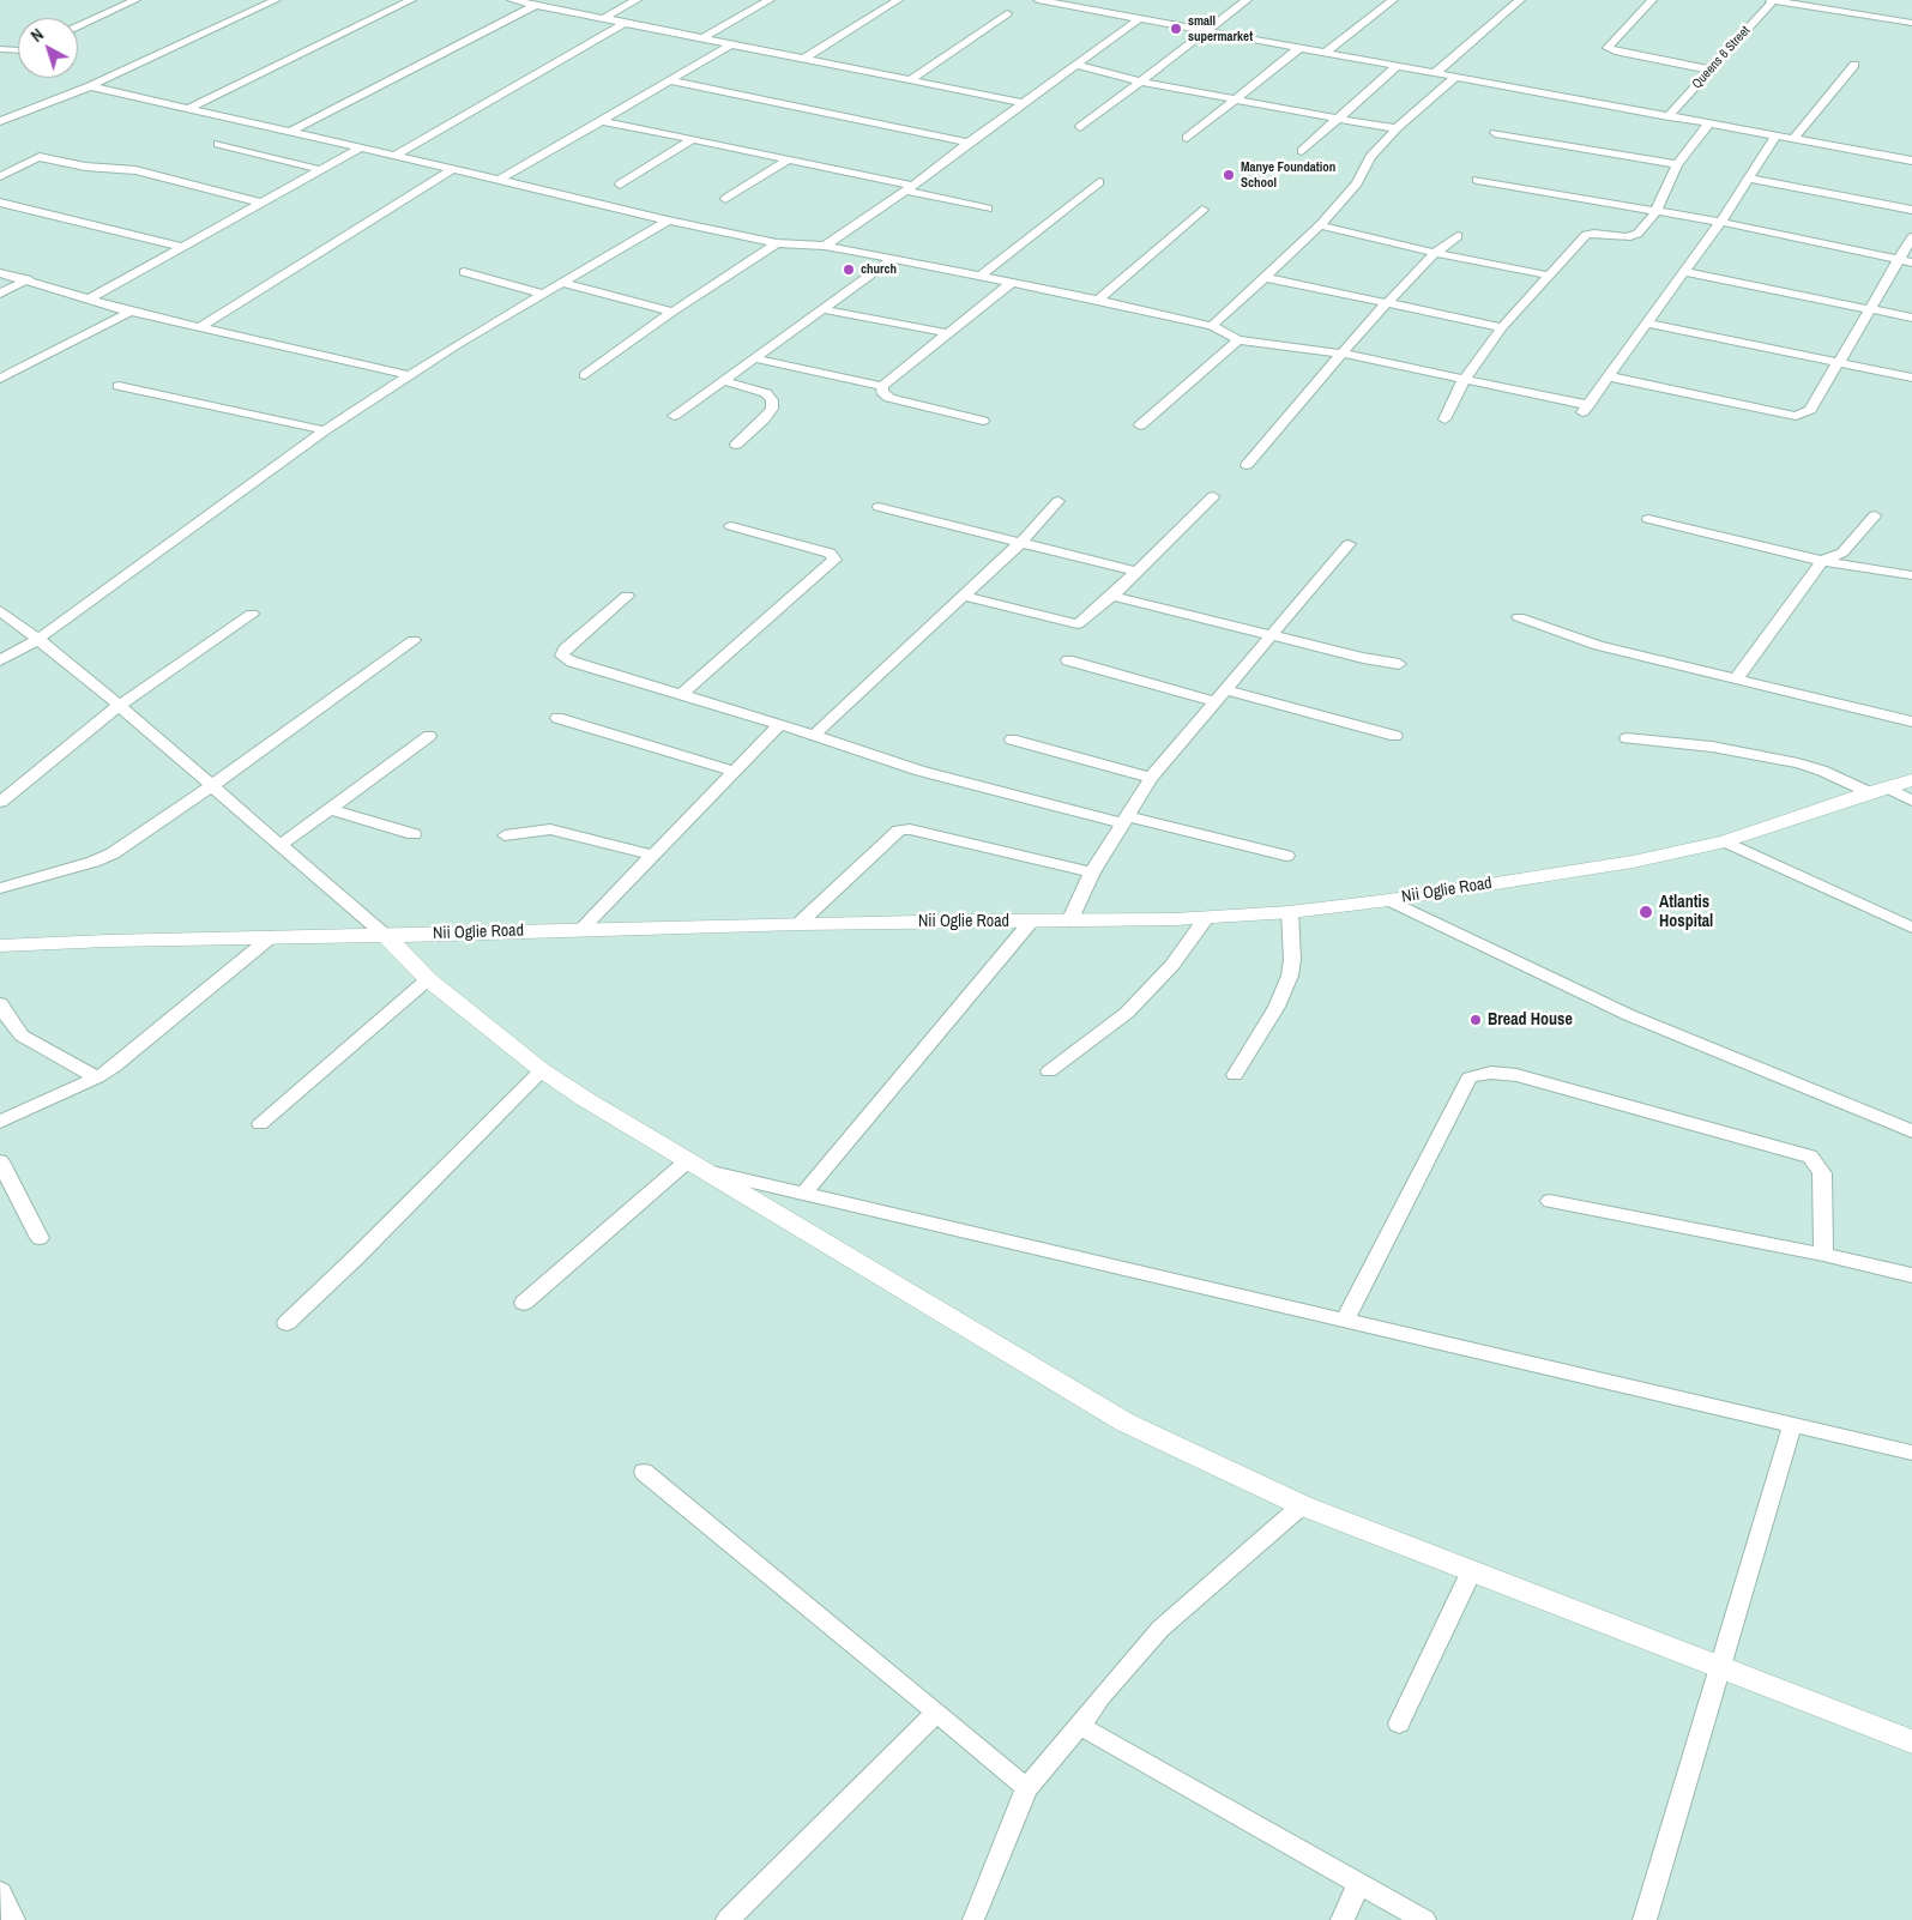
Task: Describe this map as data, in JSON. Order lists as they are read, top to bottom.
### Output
{
  "streets": {
    "street": ["Queens 6 Street", "Nii Oglie Road"]
  },
  "places": [
    "small supermarket",
    "Manye Foundation School",
    "church",
    "Atlantis Hospital",
    "Bread House"
  ],
  "north": "top left"
}
